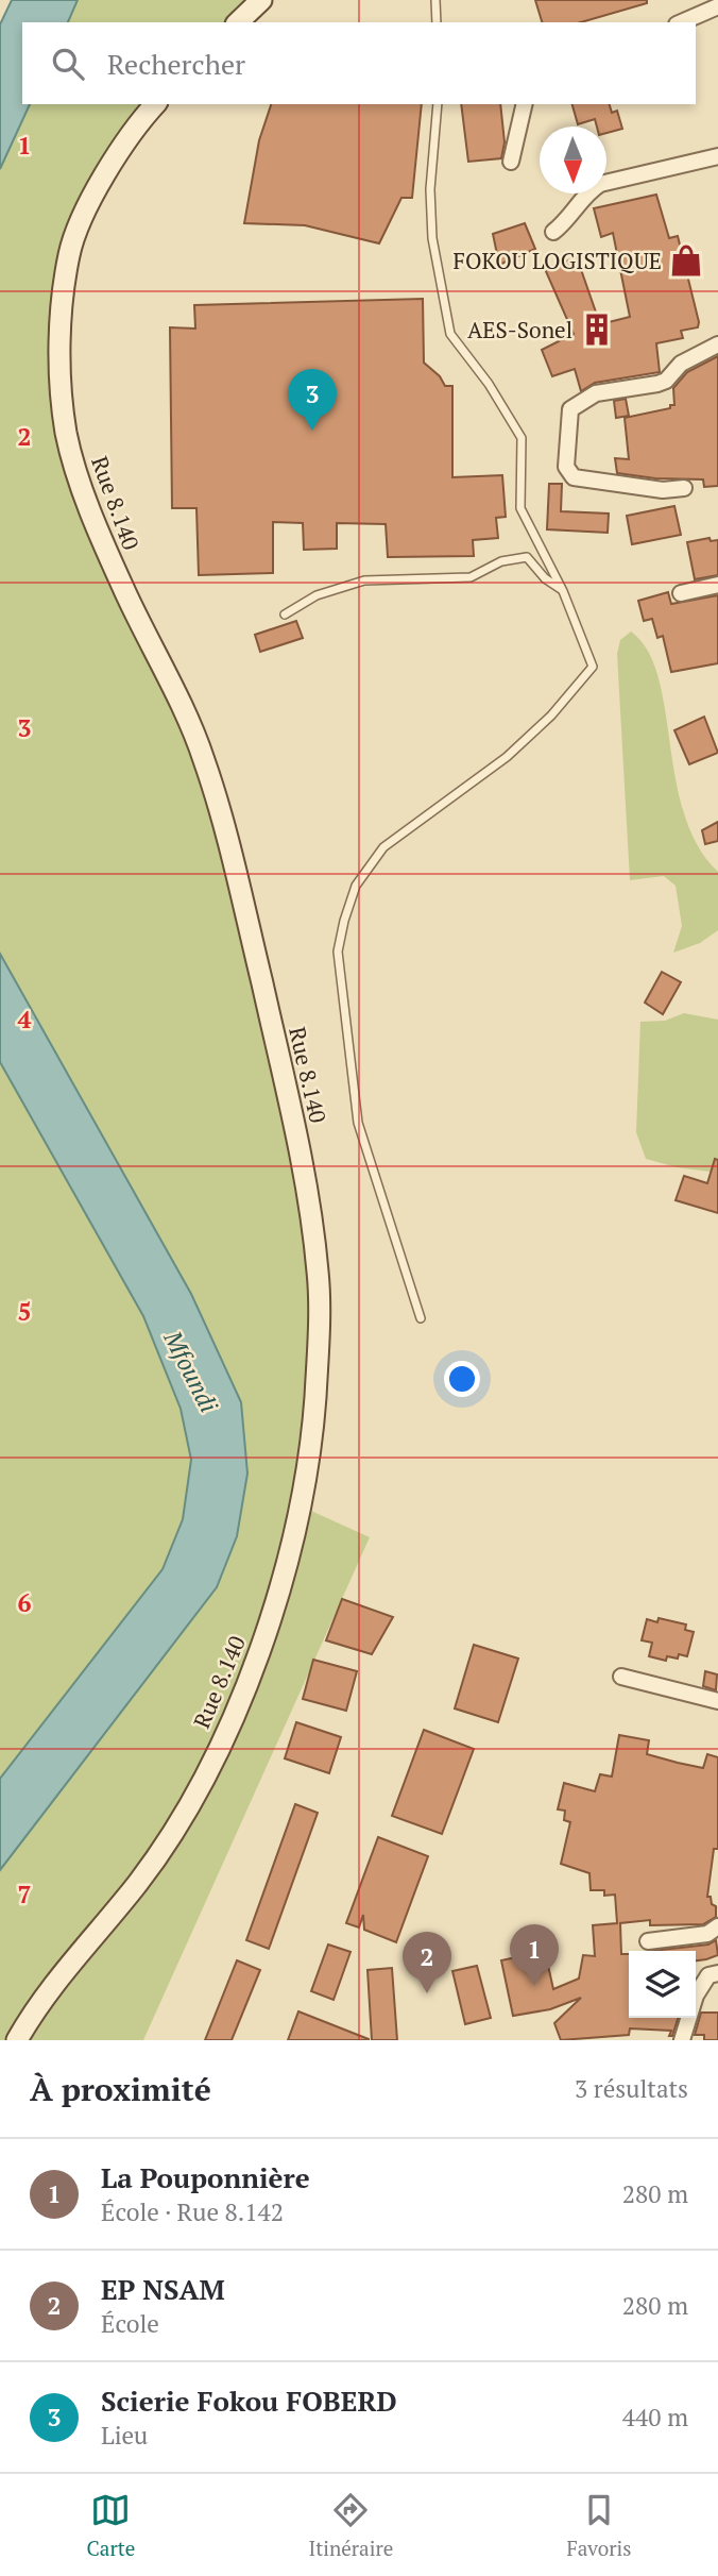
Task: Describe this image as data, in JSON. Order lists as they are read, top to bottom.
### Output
{
  "streets": {
    "main road": ["Rue 8.140"]
  },
  "water": ["Mfoundi"],
  "places": {
    "shop": ["FOKOU LOGISTIQUE"],
    "building": ["AES-Sonel"]
  },
  "north": "bottom",
  "page": {
    "search": "Rechercher",
    "pins": ["3", "1", "2"],
    "heading": ["À proximité", "3 résultats"],
    "list": [
      {
        "mark": "1",
        "name": "La Pouponnière",
        "note": "École · Rue 8.142",
        "value": "280 m"
      },
      {
        "mark": "2",
        "name": "EP NSAM",
        "note": "École",
        "value": "280 m"
      },
      {
        "mark": "3",
        "name": "Scierie Fokou FOBERD",
        "note": "Lieu",
        "value": "440 m"
      }
    ],
    "nav": ["Carte", "Itinéraire", "Favoris"]
  },
  "grid": {
    "rows": [
      "1",
      "2",
      "3",
      "4",
      "5",
      "6",
      "7"
    ]
  }
}
